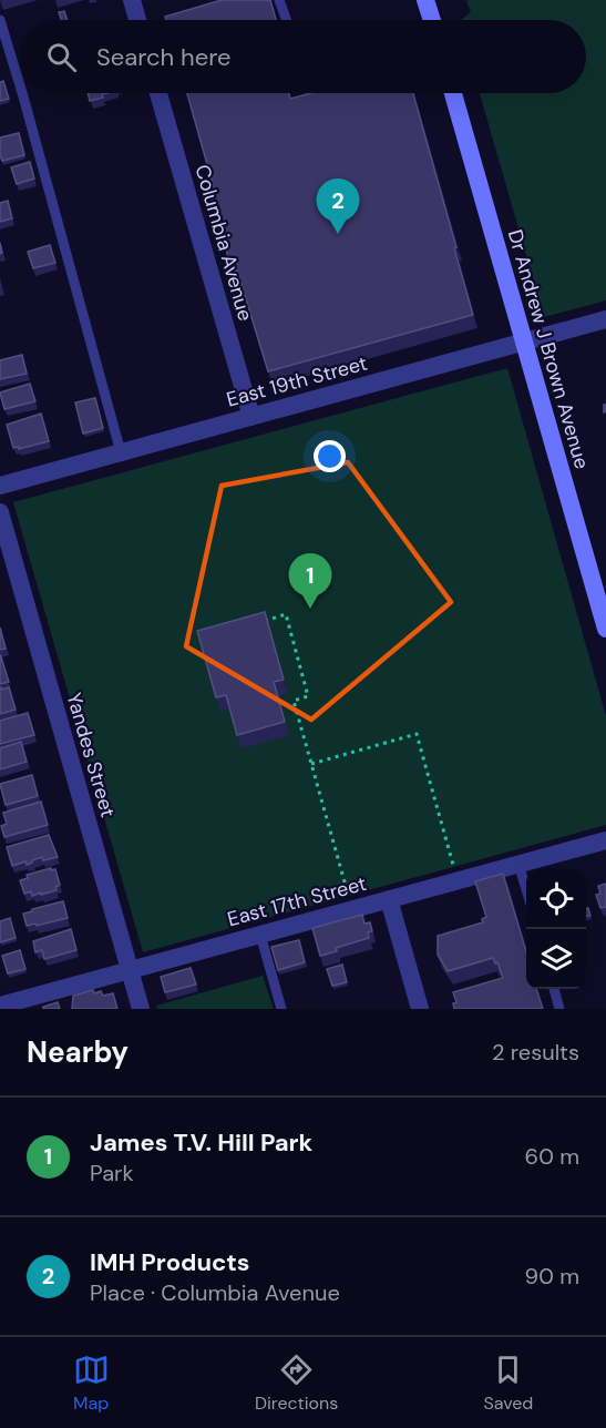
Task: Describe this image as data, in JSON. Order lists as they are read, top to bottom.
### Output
{
  "streets": {
    "main road": ["Dr Andrew J Brown Avenue"],
    "street": [
      "Columbia Avenue",
      "East 19th Street",
      "Yandes Street",
      "East 17th Street"
    ]
  },
  "crossings": [
    ["Columbia Avenue", "East 19th Street"],
    ["Dr Andrew J Brown Avenue", "East 19th Street"],
    ["Yandes Street", "East 17th Street"]
  ],
  "page": {
    "search": "Search here",
    "pins": ["2", "1"],
    "heading": ["Nearby", "2 results"],
    "list": [
      {
        "mark": "1",
        "name": "James T.V. Hill Park",
        "note": "Park",
        "value": "60 m"
      },
      {
        "mark": "2",
        "name": "IMH Products",
        "note": "Place · Columbia Avenue",
        "value": "90 m"
      }
    ],
    "nav": ["Map", "Directions", "Saved"]
  }
}
